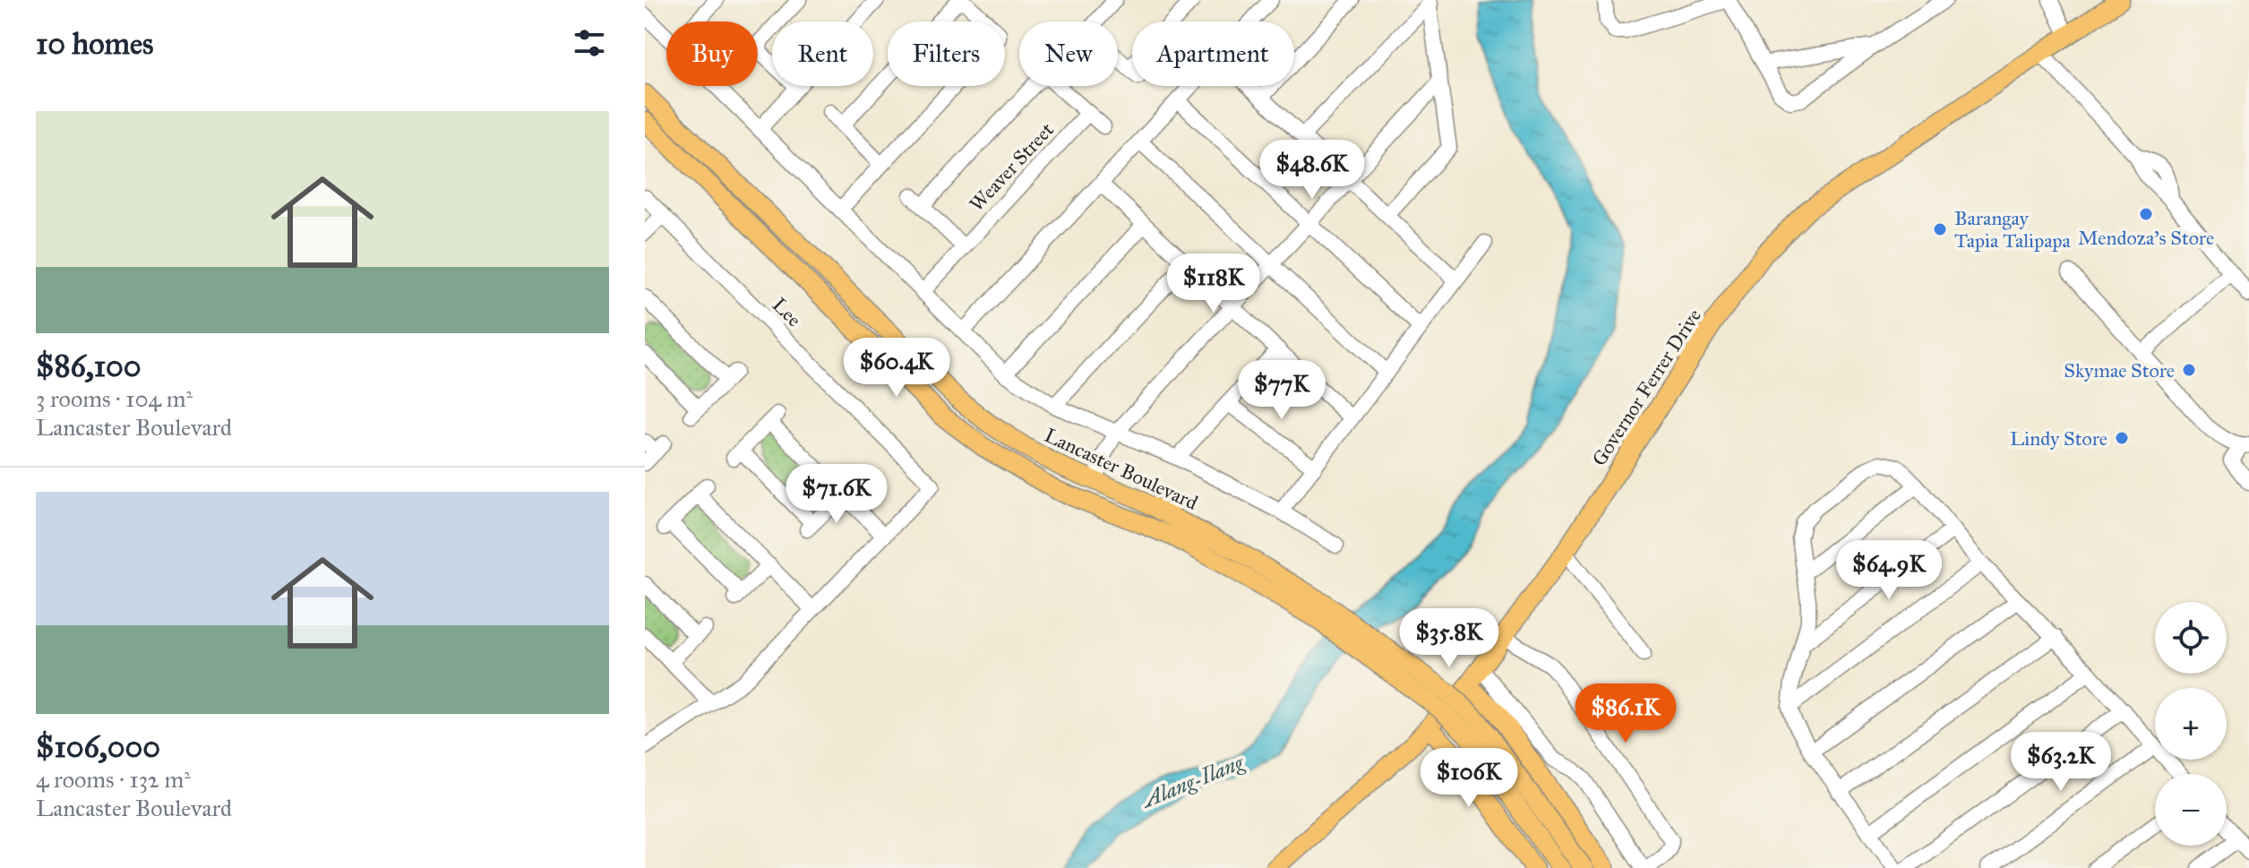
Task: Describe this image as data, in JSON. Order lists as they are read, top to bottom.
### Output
{
  "streets": {
    "main road": ["Governor Ferrer Drive", "Lancaster Boulevard"],
    "street": ["Weaver Street", "Lee"]
  },
  "water": ["Alang-Ilang"],
  "places": [
    "Mendoza's Store",
    "Barangay Tapia Talipapa",
    "Skymae Store",
    "Lindy Store"
  ],
  "page": {
    "heading": "10 homes",
    "chip": [
      "Buy",
      "Rent",
      "Filters",
      "New",
      "Apartment"
    ],
    "list": [
      {
        "name": "$86,100",
        "note": "3 rooms · 104 m² · Lancaster Boulevard"
      },
      {
        "name": "$106,000",
        "note": "4 rooms · 132 m² · Lancaster Boulevard"
      }
    ],
    "price": [
      "$48.6K",
      "$118K",
      "$60.4K",
      "$77K",
      "$71.6K",
      "$64.9K",
      "$35.8K",
      "$86.1K",
      "$63.2K",
      "$106K"
    ],
    "map_buttons": ["+", "−"]
  }
}
